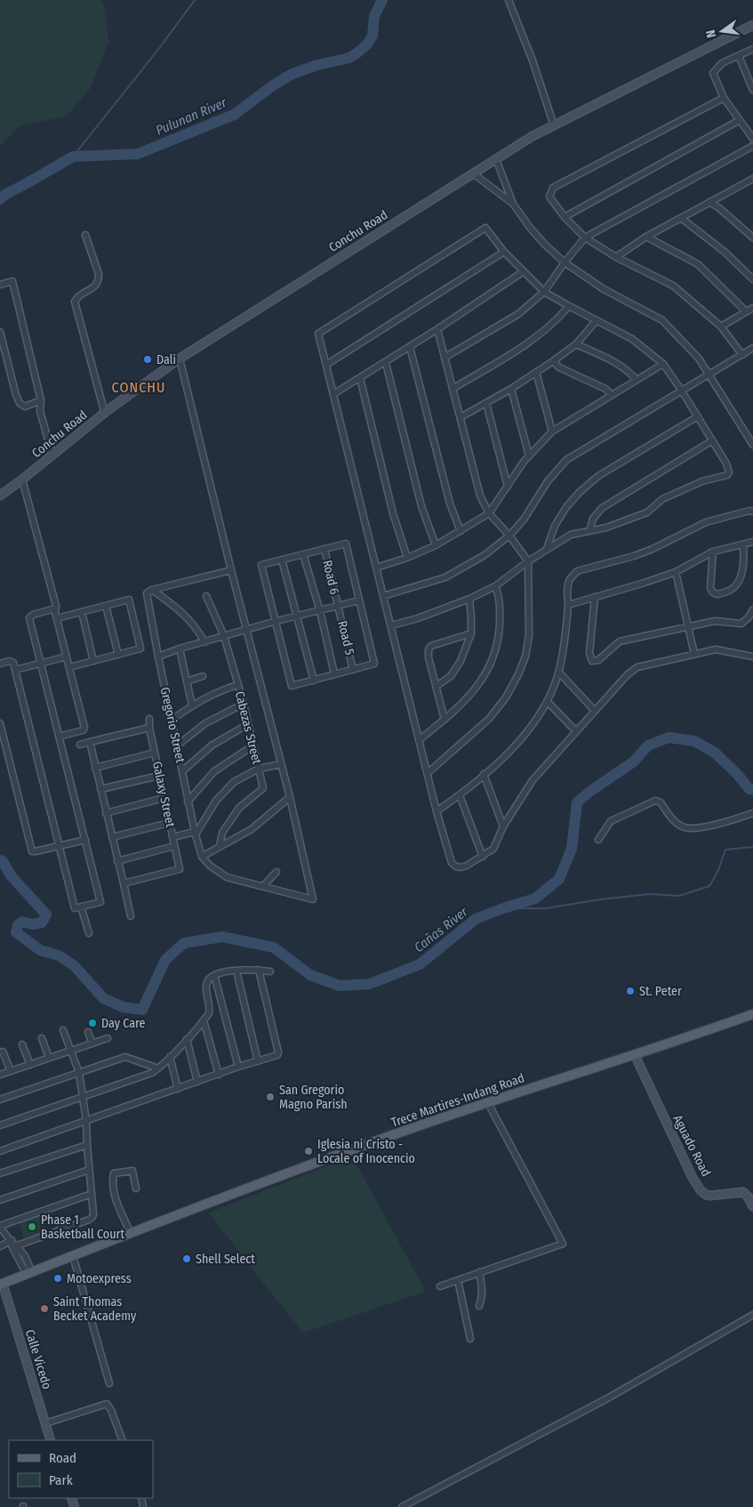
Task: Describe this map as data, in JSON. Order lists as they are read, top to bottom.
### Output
{
  "streets": {
    "main road": [
      "Conchu Road",
      "Trece Martires-Indang Road",
      "Aguado Road",
      "Calle Vicedo"
    ],
    "street": [
      "Road 6",
      "Road 5",
      "Gregorio Street",
      "Cabezas Street",
      "Galaxy Street"
    ]
  },
  "crossings": [
    ["Road 6", "Road 5"],
    ["Trece Martires-Indang Road", "Aguado Road"],
    ["Trece Martires-Indang Road", "Calle Vicedo"]
  ],
  "districts": ["CONCHU"],
  "water": ["Pulunan River", "Cañas River"],
  "places": [
    "Dali",
    "St. Peter",
    "Day Care",
    "San Gregorio Magno Parish",
    "Iglesia ni Cristo - Locale of Inocencio",
    "Phase 1 Basketball Court",
    "Shell Select",
    "Motoexpress",
    "Saint Thomas Becket Academy"
  ],
  "legend": ["Road", "Park"],
  "north": "left"
}
